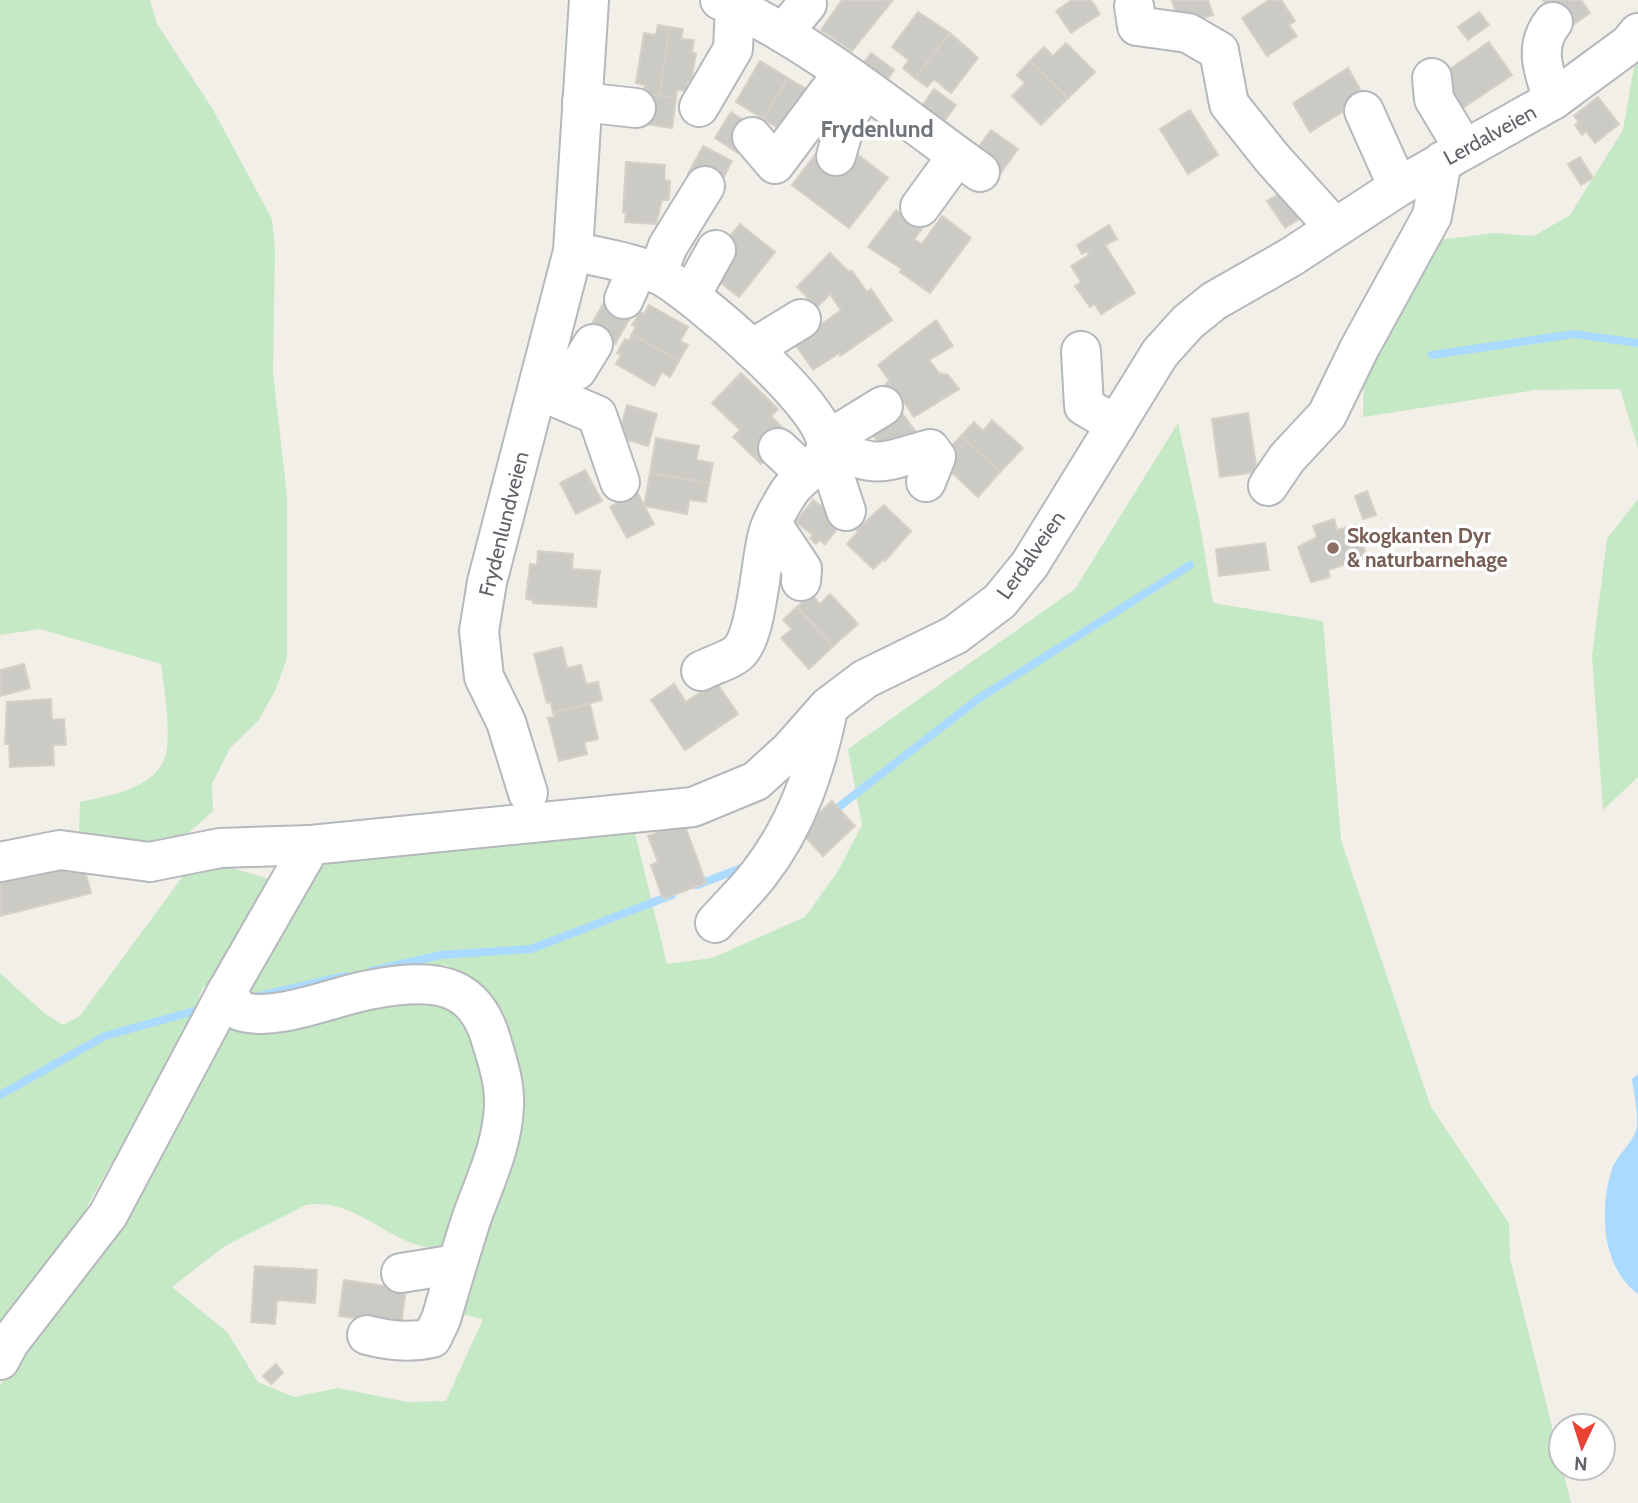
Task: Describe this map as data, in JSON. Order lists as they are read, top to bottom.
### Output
{
  "streets": {
    "street": ["Lerdalveien", "Frydenlundveien"]
  },
  "crossings": [
    ["Lerdalveien", "Frydenlundveien"]
  ],
  "districts": ["Frydenlund"],
  "places": ["Skogkanten Dyr & naturbarnehage"],
  "north": "bottom"
}
